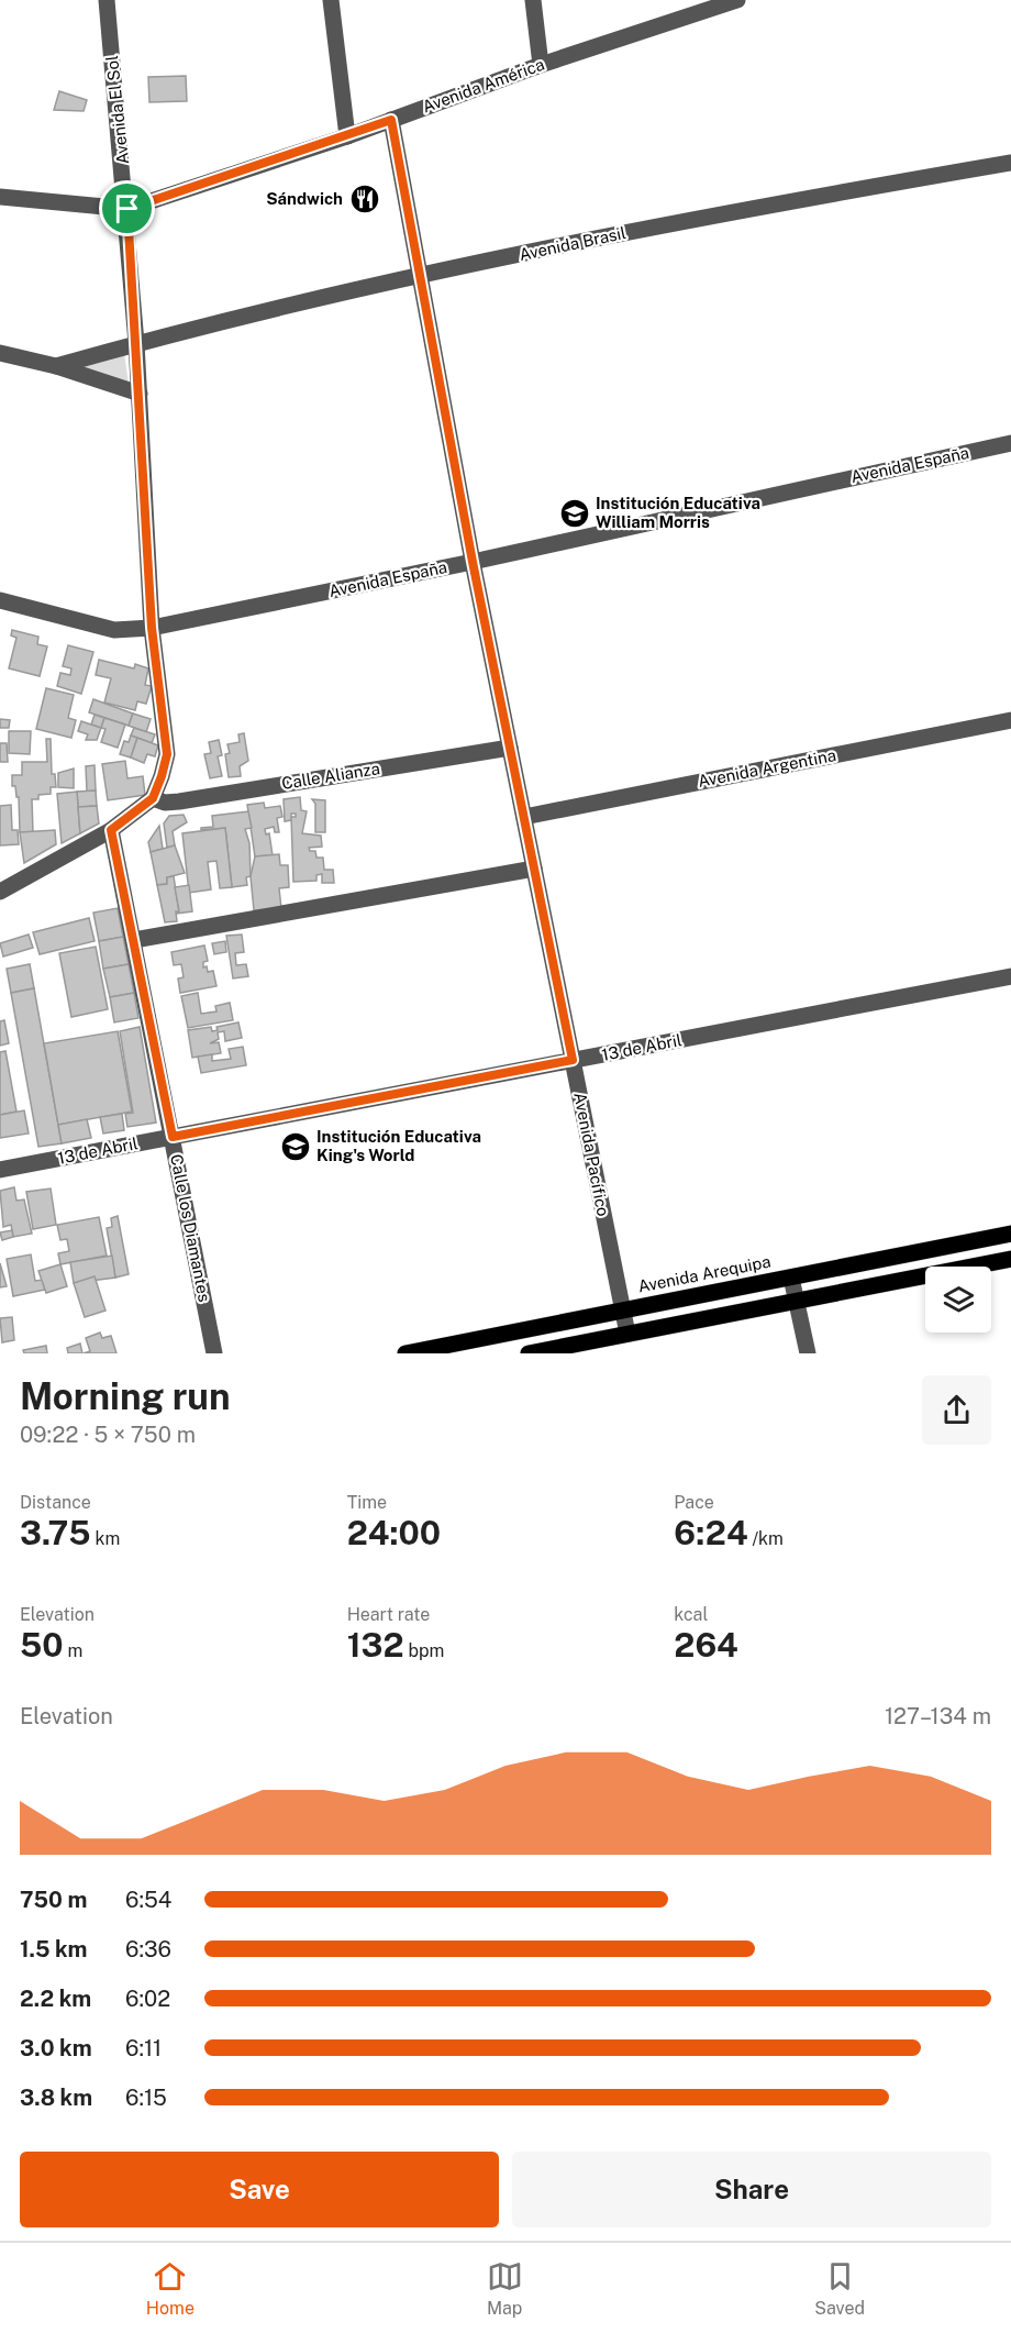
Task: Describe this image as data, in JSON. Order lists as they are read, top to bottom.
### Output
{
  "streets": {
    "main road": ["Avenida Arequipa"],
    "street": [
      "Avenida América",
      "Avenida El Sol",
      "Avenida Brasil",
      "Avenida España",
      "Avenida Argentina",
      "Calle Alianza",
      "13 de Abril",
      "Avenida Pacífico",
      "Calle los Diamantes"
    ]
  },
  "crossings": [
    ["Avenida América", "Avenida El Sol"],
    ["Avenida América", "Avenida Pacífico"],
    ["Avenida El Sol", "Avenida Brasil"],
    ["Avenida El Sol", "Avenida España"],
    ["Avenida El Sol", "Calle Alianza"],
    ["Avenida Brasil", "Avenida Pacífico"],
    ["Avenida España", "Avenida Pacífico"],
    ["Avenida Argentina", "Avenida Pacífico"],
    ["Calle Alianza", "Avenida Pacífico"],
    ["13 de Abril", "Avenida Pacífico"],
    ["13 de Abril", "Calle los Diamantes"],
    ["Avenida Pacífico", "Avenida Arequipa"]
  ],
  "places": {
    "restaurant": ["Sándwich"],
    "school or university": ["Institución Educativa William Morris", "Institución Educativa King's World"]
  },
  "page": {
    "heading": ["Morning run", "09:22 · 5 × 750 m"],
    "stats": [
      ["Distance", "3.75 km"],
      ["Time", "24:00"],
      ["Pace", "6:24 /km"],
      ["Elevation", "50 m"],
      ["Heart rate", "132 bpm"],
      ["kcal", "264"]
    ],
    "chart": ["Elevation", "127–134 m"],
    "list": [
      {
        "name": "750 m",
        "note": "6:54"
      },
      {
        "name": "1.5 km",
        "note": "6:36"
      },
      {
        "name": "2.2 km",
        "note": "6:02"
      },
      {
        "name": "3.0 km",
        "note": "6:11"
      },
      {
        "name": "3.8 km",
        "note": "6:15"
      }
    ],
    "buttons": ["Save", "Share"],
    "tabs": ["Home", "Map", "Saved"]
  }
}
